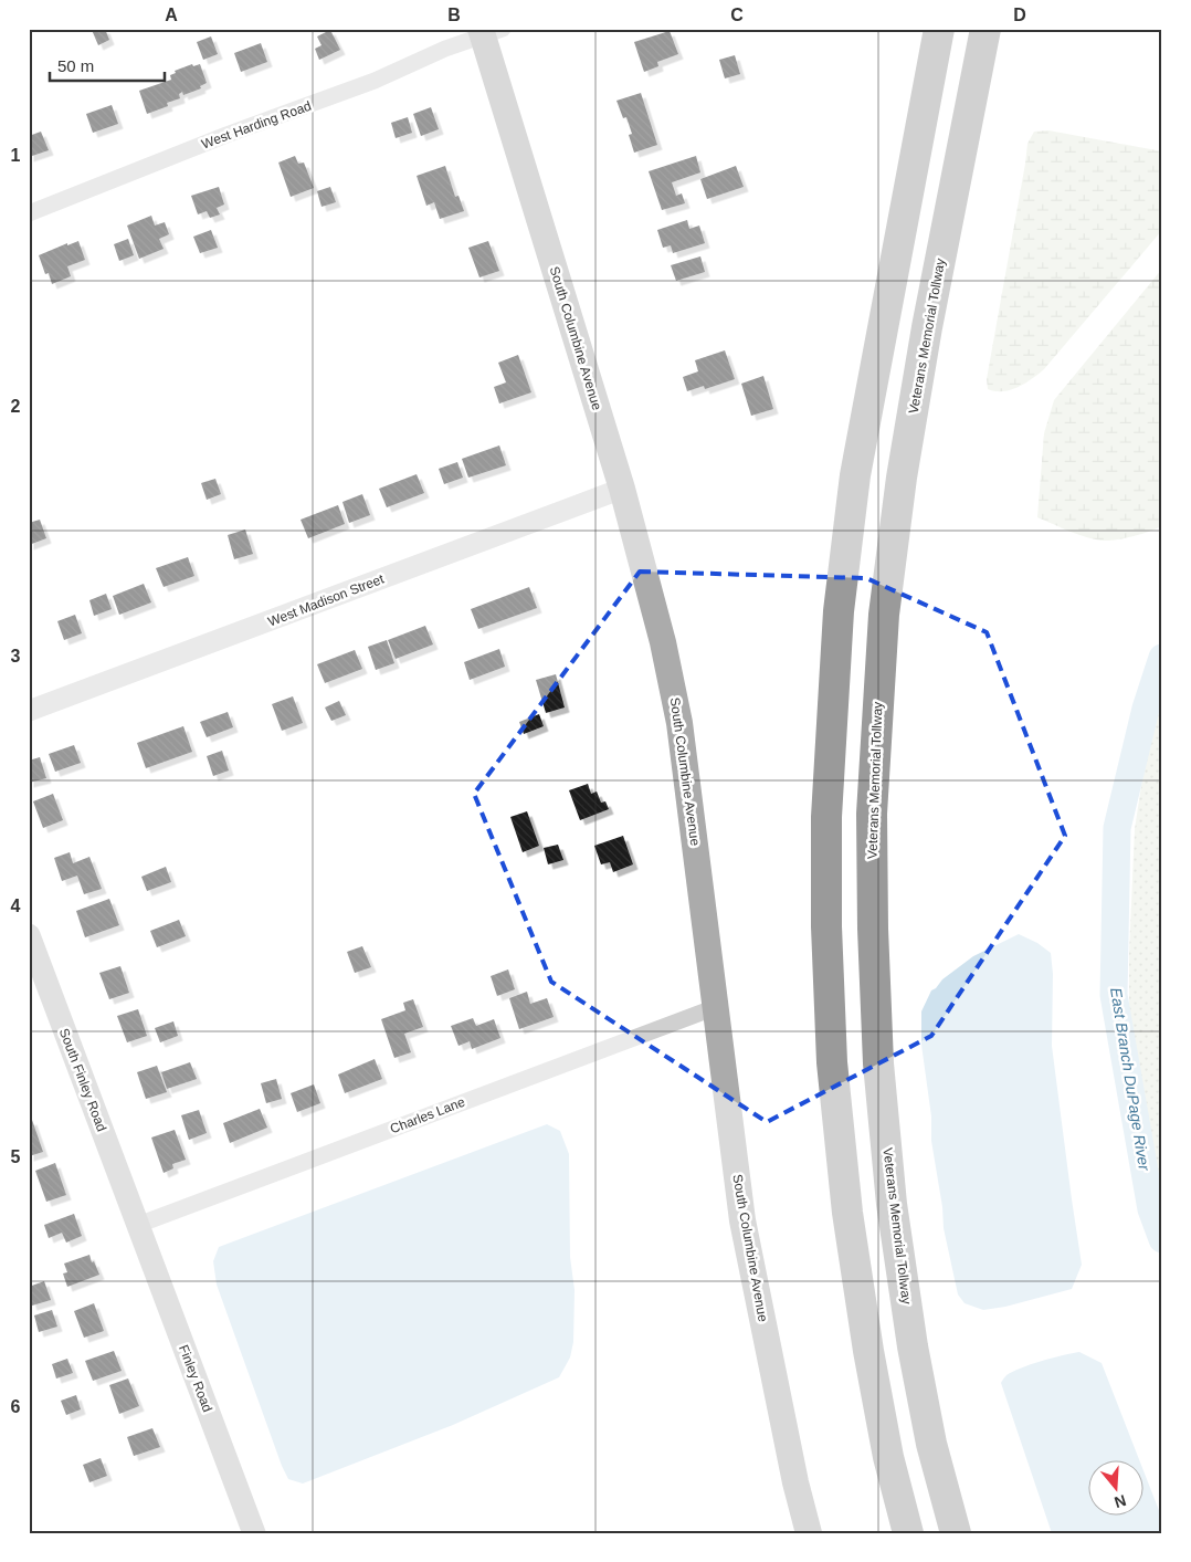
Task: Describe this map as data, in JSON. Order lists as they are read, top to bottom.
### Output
{
  "streets": {
    "highway": ["Veterans Memorial Tollway"],
    "main road": ["South Columbine Avenue", "South Finley Road", "Finley Road"],
    "street": ["West Harding Road", "West Madison Street", "Charles Lane"]
  },
  "crossings": [
    ["West Harding Road", "South Columbine Avenue"],
    ["South Columbine Avenue", "West Madison Street"],
    ["South Columbine Avenue", "Charles Lane"],
    ["South Finley Road", "Charles Lane"],
    ["South Finley Road", "Finley Road"],
    ["Charles Lane", "Finley Road"]
  ],
  "water": ["East Branch DuPage River"],
  "scale_bar": "50 m",
  "north": "bottom",
  "grid": {
    "columns": [
      "A",
      "B",
      "C",
      "D"
    ],
    "rows": [
      "1",
      "2",
      "3",
      "4",
      "5",
      "6"
    ]
  }
}
